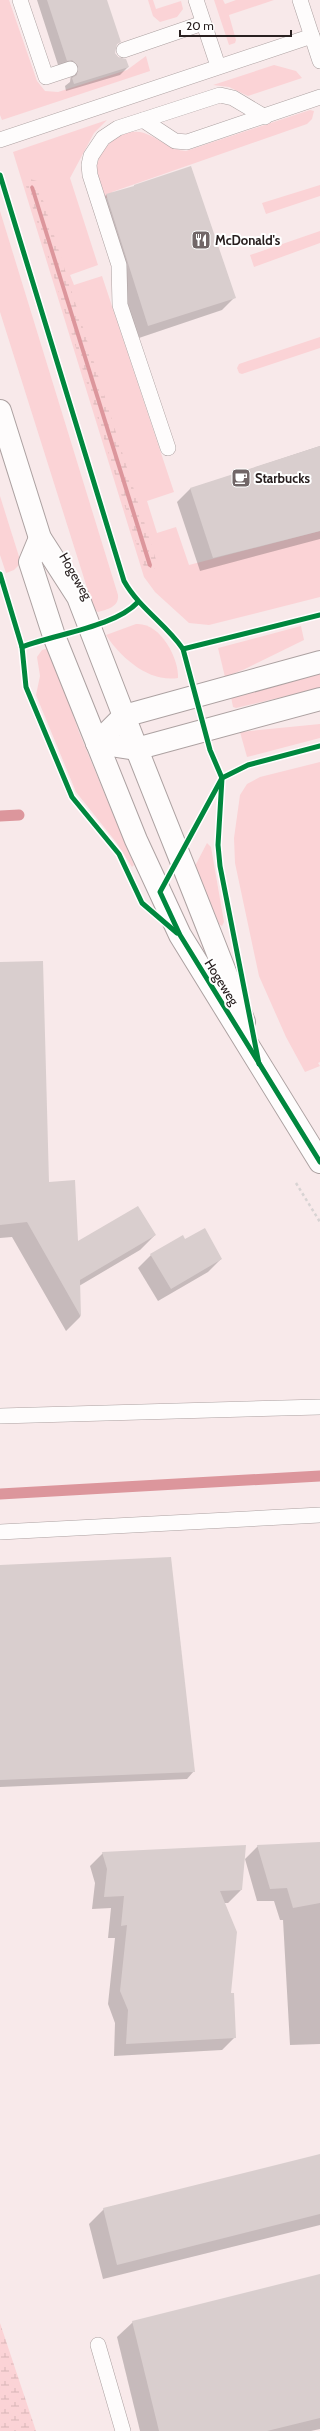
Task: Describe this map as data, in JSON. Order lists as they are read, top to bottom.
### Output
{
  "streets": {
    "street": ["Hogeweg"]
  },
  "places": {
    "restaurant": ["McDonald's"],
    "cafe": ["Starbucks"]
  },
  "scale_bar": "20 m"
}
